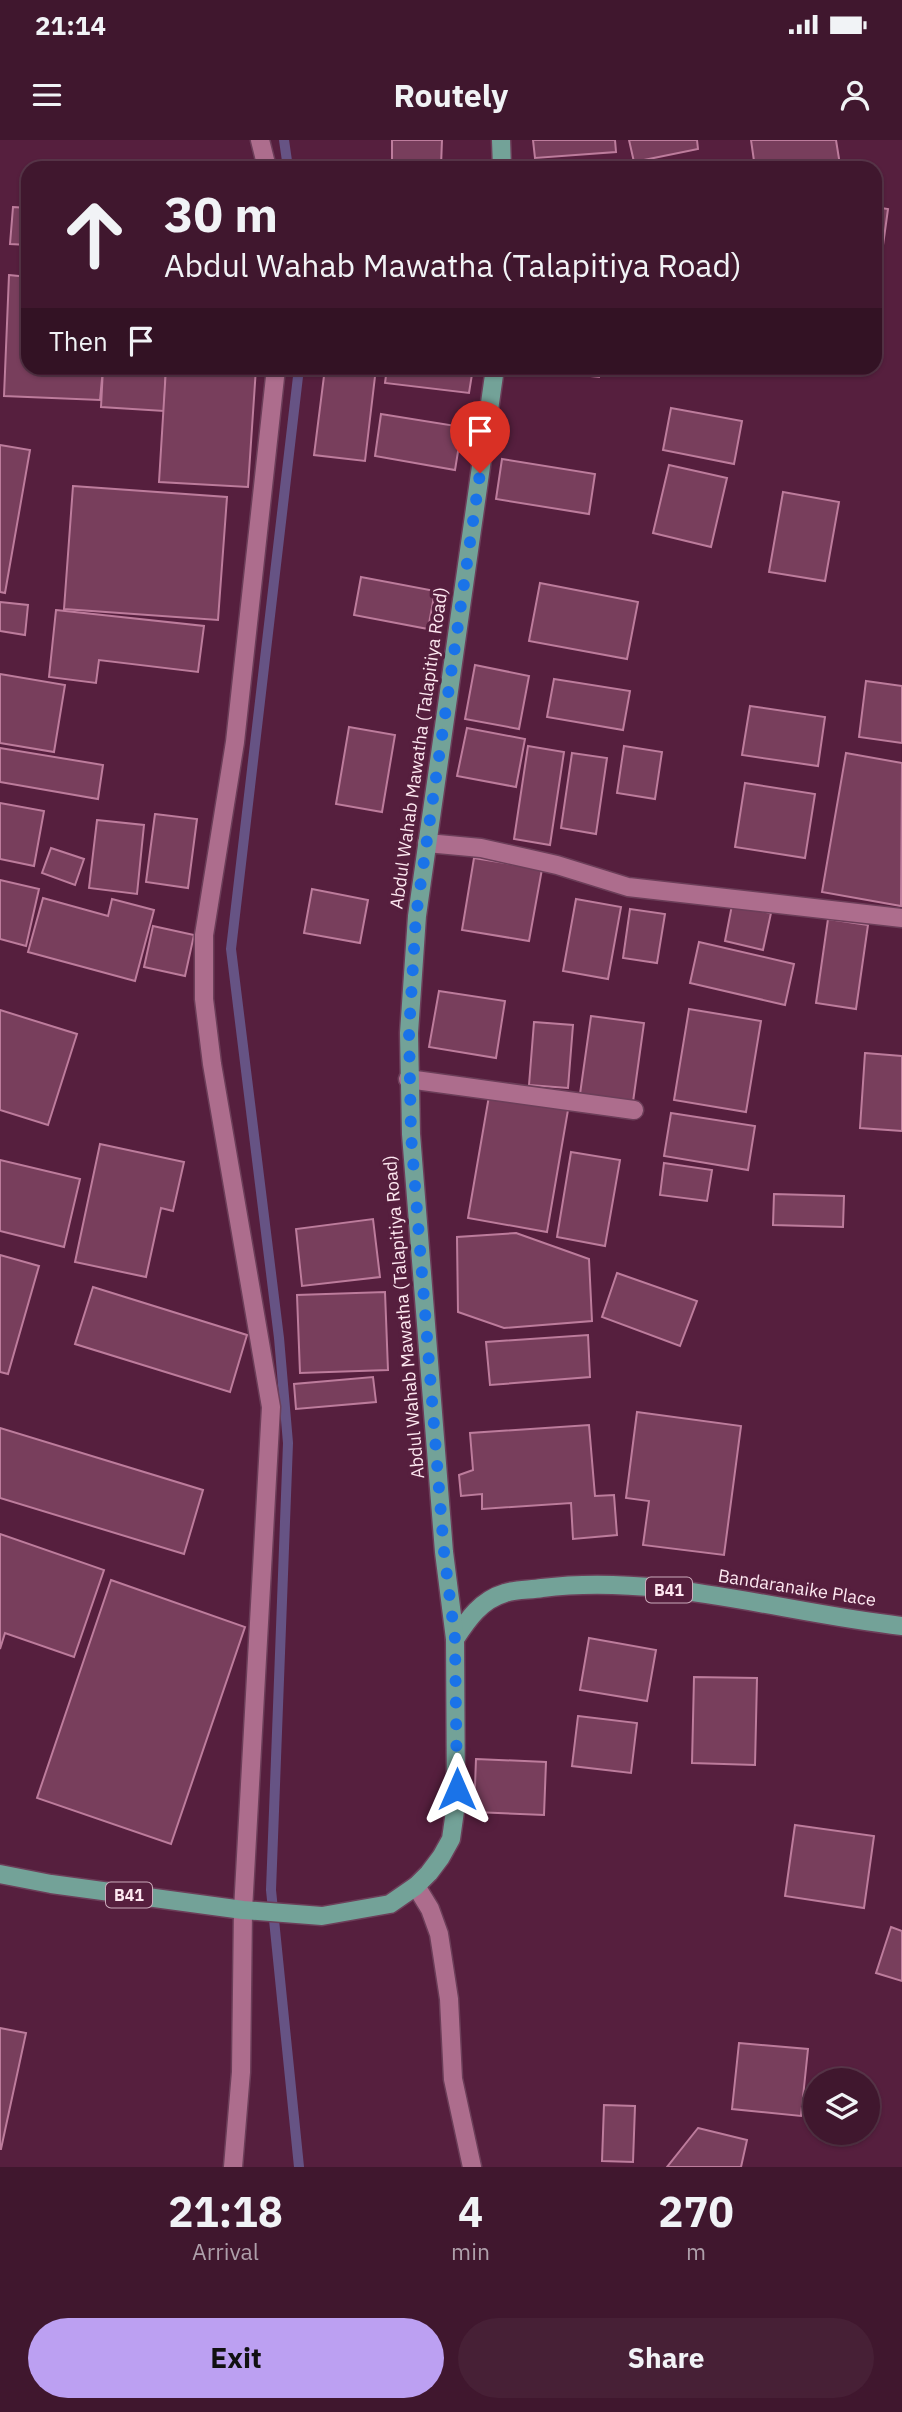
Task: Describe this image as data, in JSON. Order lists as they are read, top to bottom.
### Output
{
  "streets": {
    "main road": ["Abdul Wahab Mawatha (Talapitiya Road)", "Bandaranaike Place", "B41"]
  },
  "crossings": [
    ["Abdul Wahab Mawatha (Talapitiya Road)", "Bandaranaike Place"],
    ["Abdul Wahab Mawatha (Talapitiya Road)", "B41"],
    ["Bandaranaike Place", "B41"]
  ],
  "page": {
    "status": "21:14",
    "header": "Routely",
    "turn": ["30 m", "Abdul Wahab Mawatha (Talapitiya Road)"],
    "then": "Then",
    "eta": [
      "21:18",
      "Arrival",
      "4",
      "min",
      "270",
      "m"
    ],
    "buttons": ["Exit", "Share"]
  }
}
